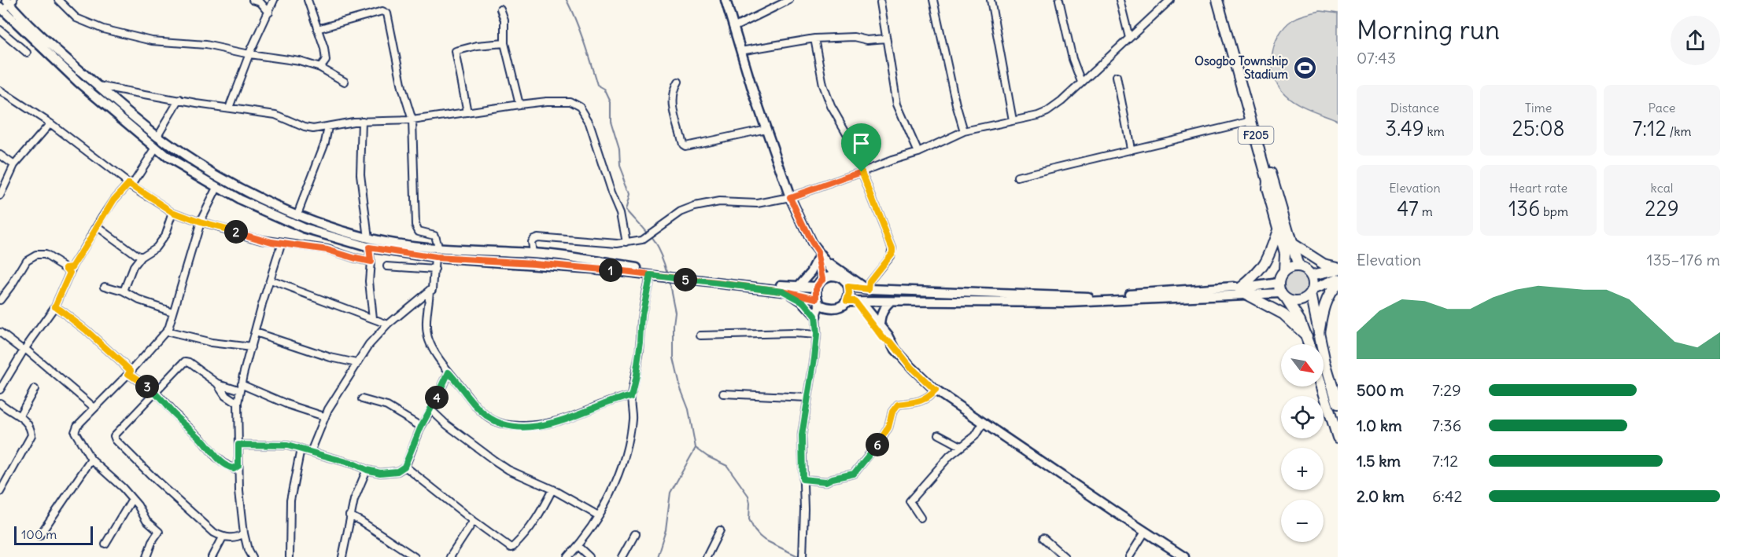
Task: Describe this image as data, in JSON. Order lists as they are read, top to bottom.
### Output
{
  "streets": {
    "main road": ["F205"]
  },
  "places": {
    "sports": ["Osogbo Township Stadium"]
  },
  "scale_bar": "100 m",
  "north": "bottom right",
  "page": {
    "heading": ["Morning run", "07:43"],
    "stats": [
      ["Distance", "3.49 km"],
      ["Time", "25:08"],
      ["Pace", "7:12 /km"],
      ["Elevation", "47 m"],
      ["Heart rate", "136 bpm"],
      ["kcal", "229"]
    ],
    "pins": [
      "2",
      "1",
      "5",
      "3",
      "4",
      "6"
    ],
    "chart": ["Elevation", "135–176 m"],
    "map_buttons": ["+", "−"],
    "list": [
      {
        "name": "500 m",
        "note": "7:29"
      },
      {
        "name": "1.0 km",
        "note": "7:36"
      },
      {
        "name": "1.5 km",
        "note": "7:12"
      },
      {
        "name": "2.0 km",
        "note": "6:42"
      }
    ],
    "scale": "100 m"
  }
}
